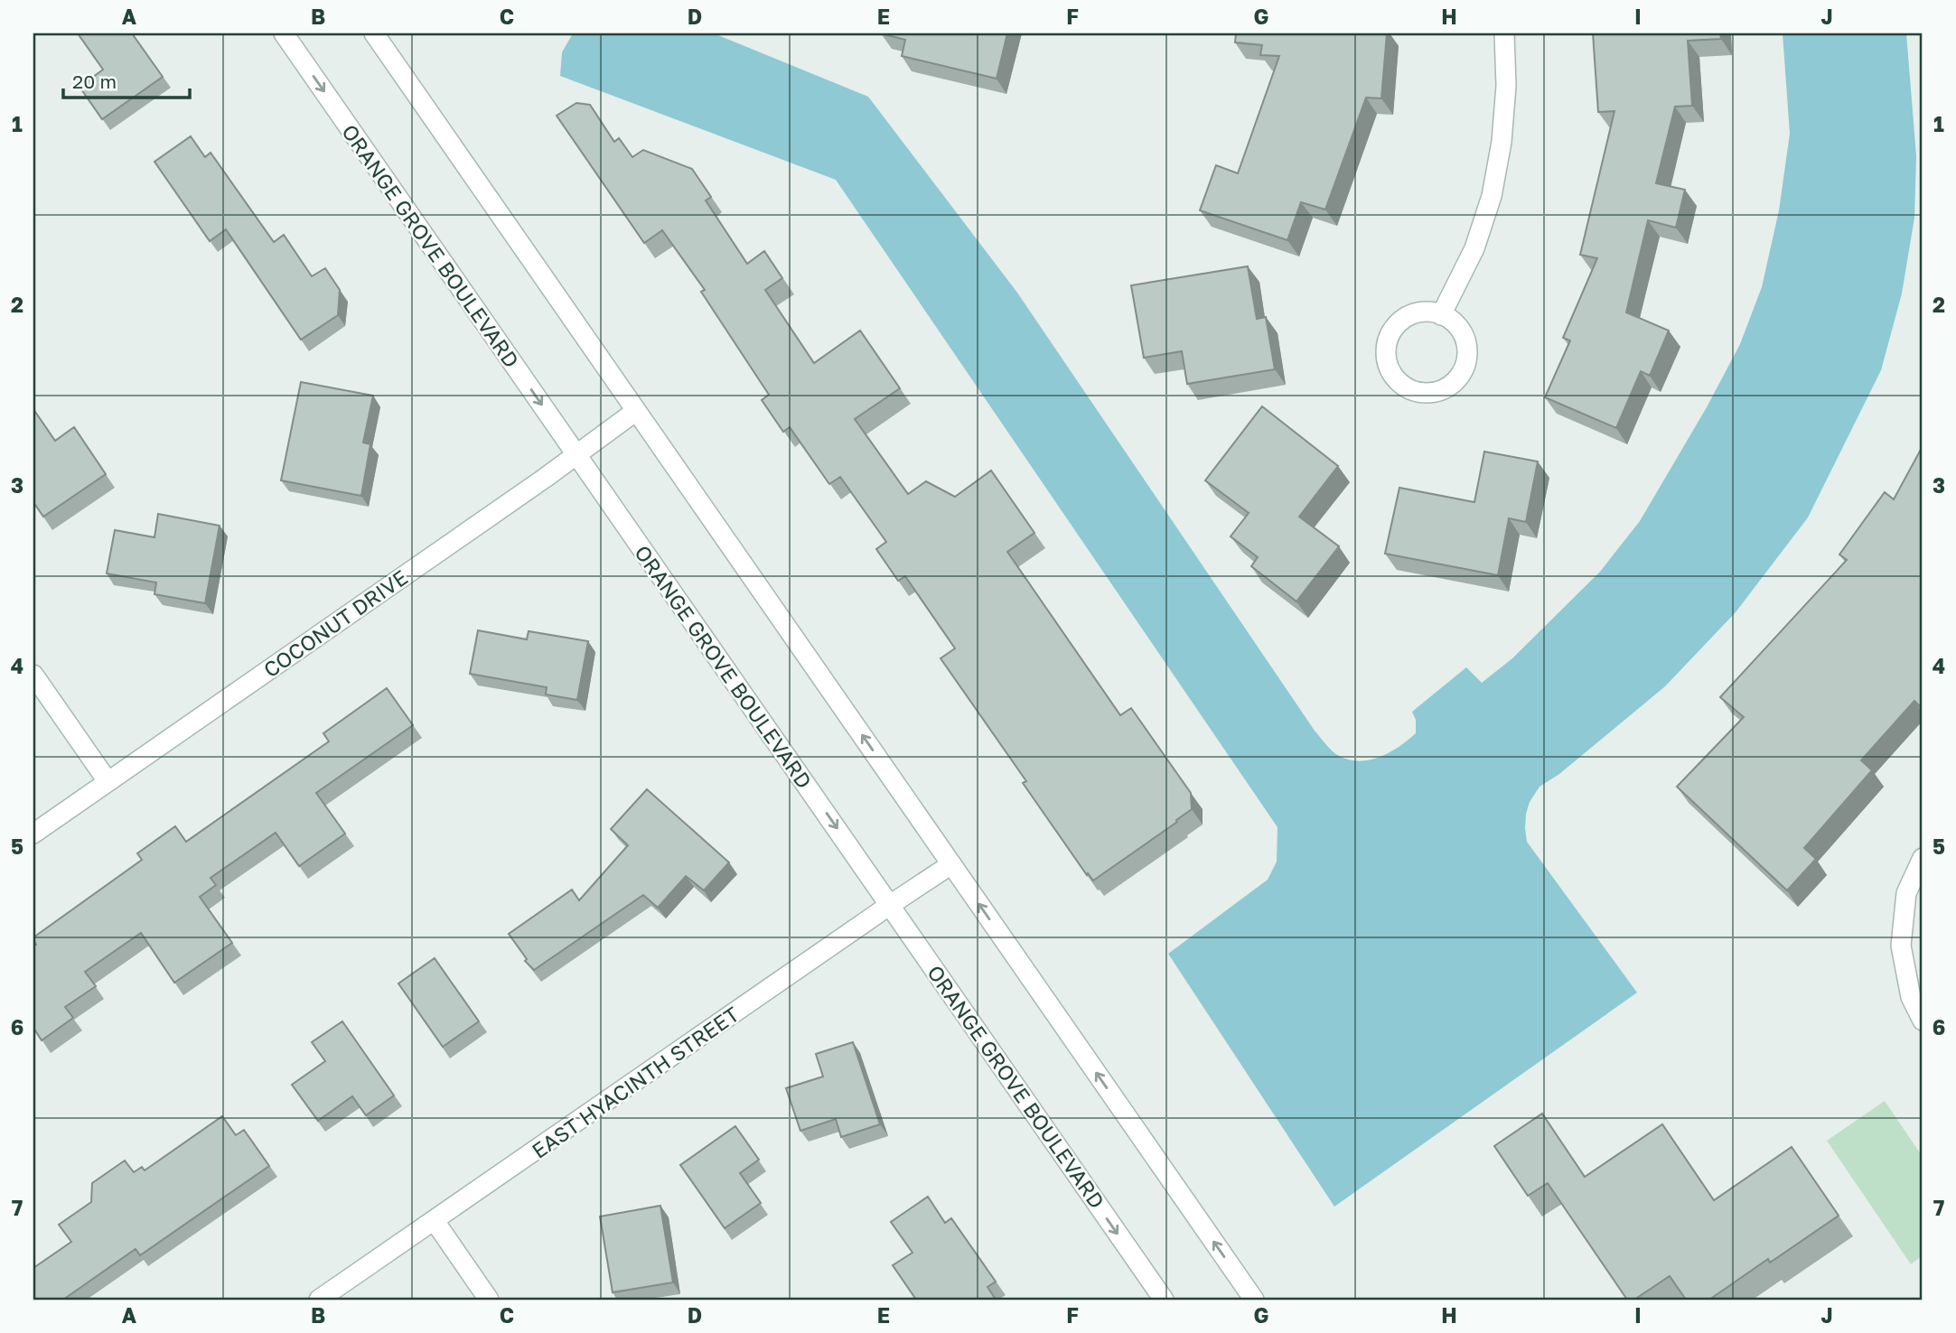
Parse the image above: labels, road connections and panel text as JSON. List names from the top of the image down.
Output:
{
  "streets": {
    "street": ["ORANGE GROVE BOULEVARD", "COCONUT DRIVE", "EAST HYACINTH STREET"]
  },
  "crossings": [
    ["ORANGE GROVE BOULEVARD", "COCONUT DRIVE"],
    ["ORANGE GROVE BOULEVARD", "EAST HYACINTH STREET"]
  ],
  "scale_bar": "20 m",
  "grid": {
    "columns": [
      "A",
      "B",
      "C",
      "D",
      "E",
      "F",
      "G",
      "H",
      "I",
      "J"
    ],
    "rows": [
      "1",
      "2",
      "3",
      "4",
      "5",
      "6",
      "7"
    ]
  }
}
